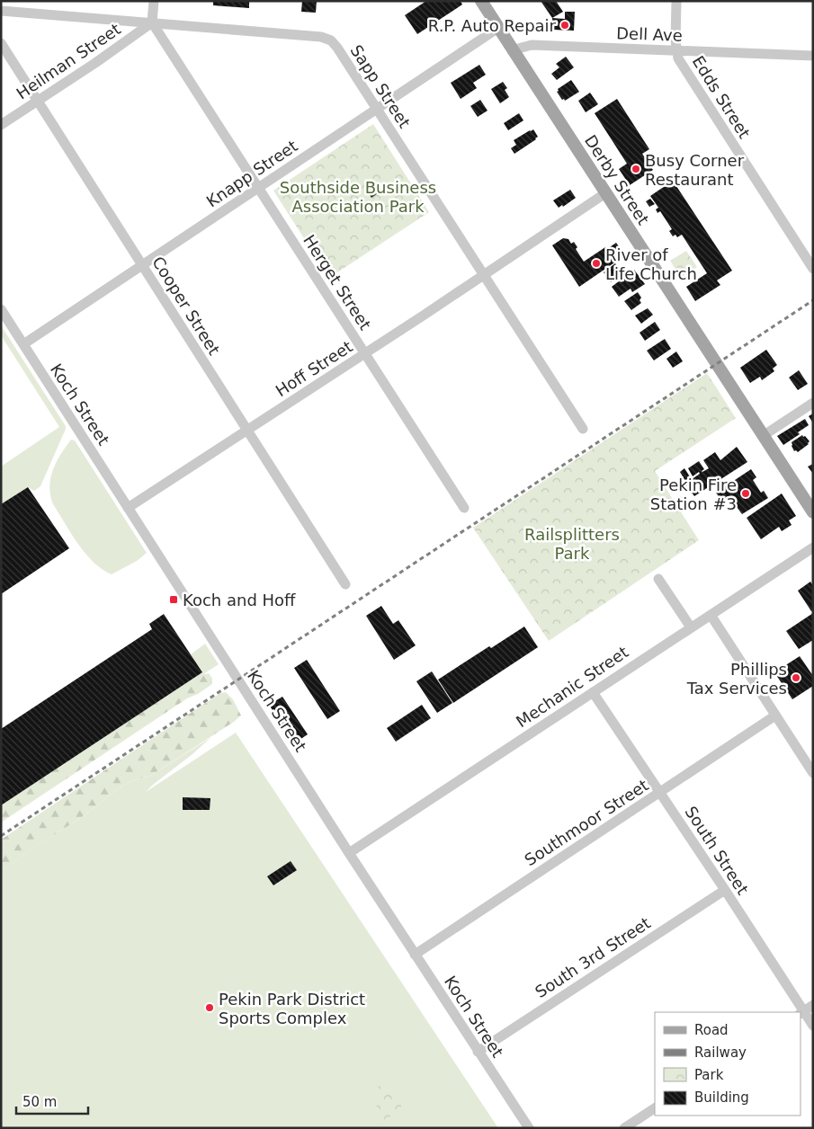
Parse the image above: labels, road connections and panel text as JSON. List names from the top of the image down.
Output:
{
  "streets": {
    "main road": ["Derby Street"],
    "street": [
      "Dell Ave",
      "Heilman Street",
      "Sapp Street",
      "Edds Street",
      "Knapp Street",
      "Herget Street",
      "Cooper Street",
      "Hoff Street",
      "Koch Street",
      "Mechanic Street",
      "Southmoor Street",
      "South Street",
      "South 3rd Street"
    ]
  },
  "crossings": [
    ["Dell Ave", "Edds Street"],
    ["Dell Ave", "Derby Street"],
    ["Heilman Street", "Sapp Street"],
    ["Heilman Street", "Herget Street"],
    ["Heilman Street", "Cooper Street"],
    ["Sapp Street", "Knapp Street"],
    ["Sapp Street", "Herget Street"],
    ["Sapp Street", "Hoff Street"],
    ["Knapp Street", "Derby Street"],
    ["Knapp Street", "Herget Street"],
    ["Knapp Street", "Cooper Street"],
    ["Knapp Street", "Koch Street"],
    ["Derby Street", "Hoff Street"],
    ["Herget Street", "Hoff Street"],
    ["Cooper Street", "Hoff Street"],
    ["Hoff Street", "Koch Street"],
    ["Koch Street", "Mechanic Street"],
    ["Koch Street", "Southmoor Street"],
    ["Koch Street", "South 3rd Street"],
    ["Mechanic Street", "South Street"],
    ["Southmoor Street", "South Street"],
    ["South Street", "South 3rd Street"]
  ],
  "parks": ["Southside Business Association Park", "Railsplitters Park"],
  "places": {
    "other": [
      "R.P. Auto Repair",
      "Busy Corner Restaurant",
      "River of Life Church",
      "Pekin Fire Station #3",
      "Phillips Tax Services",
      "Pekin Park District Sports Complex"
    ],
    "transit": ["Koch and Hoff"]
  },
  "legend": [
    "Road",
    "Railway",
    "Park",
    "Building"
  ],
  "scale_bar": "50 m"
}
